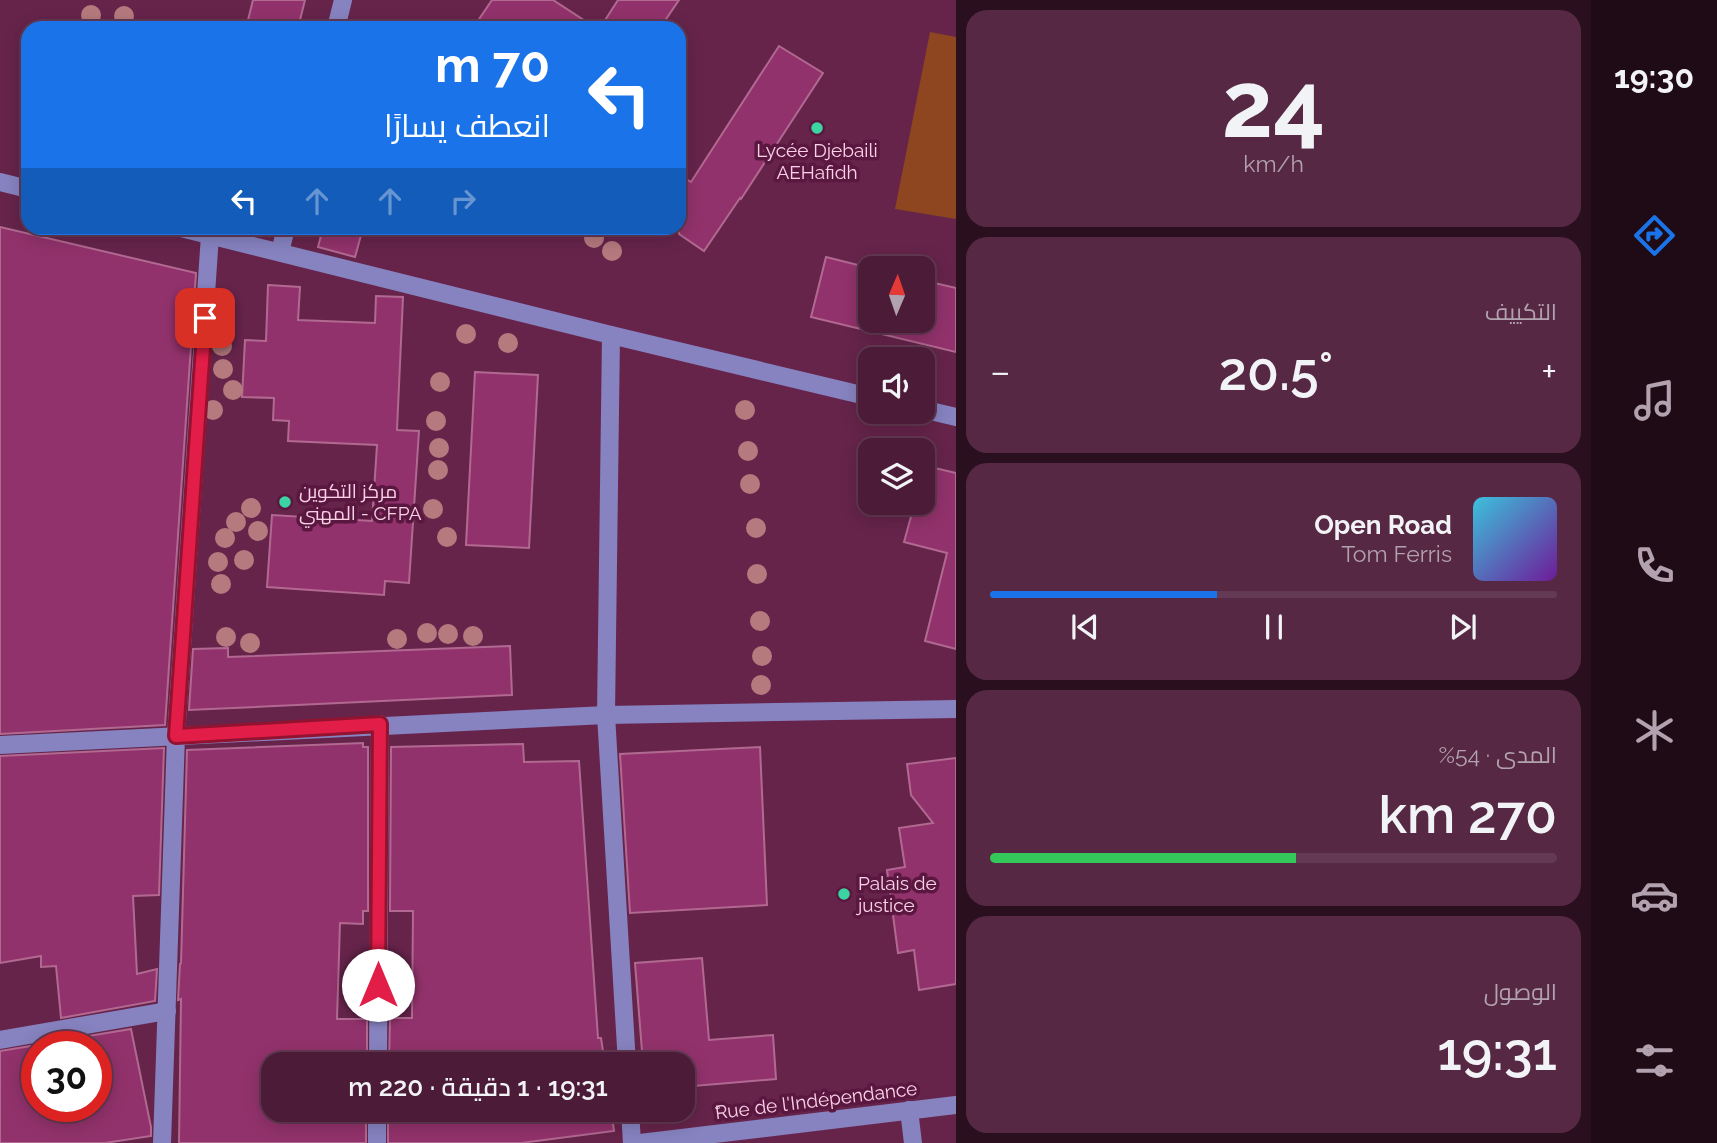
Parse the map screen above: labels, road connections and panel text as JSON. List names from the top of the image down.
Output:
{
  "streets": {
    "street": ["ٌRue de l'Indépendance"]
  },
  "places": ["Lycée Djebaili AEHafidh", "مركز التكوين المهني - CFPA", "Palais de justice"],
  "north": "top",
  "page": {
    "tabs": "19:30",
    "tile": [
      ["24", "km/h"],
      "التكييف",
      ["المدى · 54%", "270 km"],
      ["الوصول", "19:31"]
    ],
    "turn": ["70 m", "انعطف يسارًا"],
    "heat": ["−", "20.5°", "+"],
    "song": ["Open Road", "Tom Ferris"],
    "limit": "30",
    "trip": "19:31 · 1 دقيقة · 220 m"
  }
}
